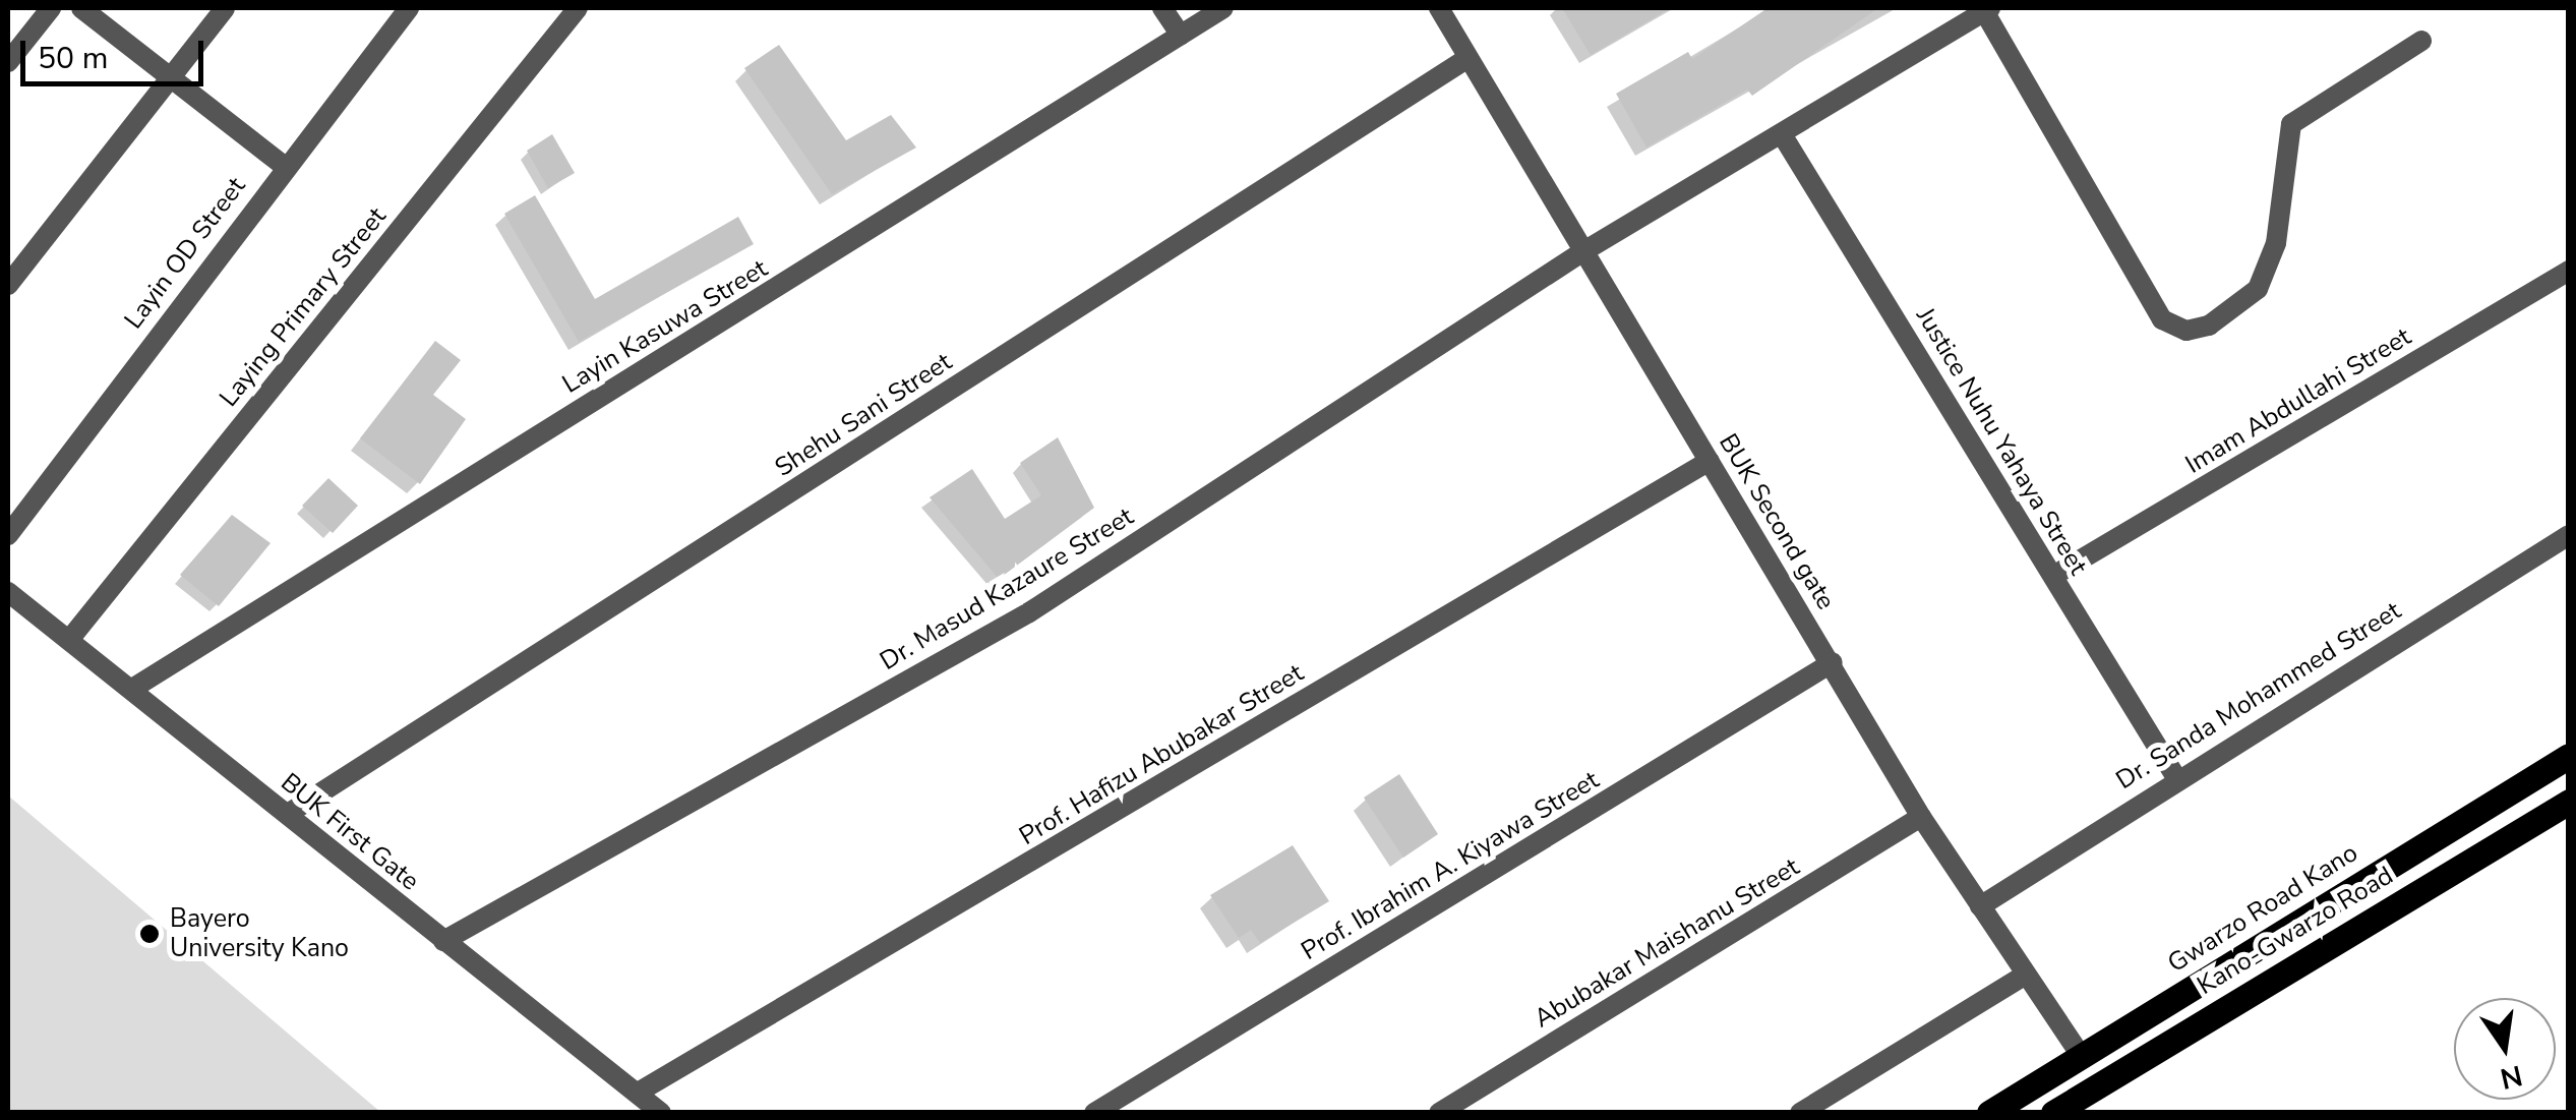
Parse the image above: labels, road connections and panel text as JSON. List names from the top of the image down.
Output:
{
  "streets": {
    "main road": ["Gwarzo Road Kano", "Kano-Gwarzo Road"],
    "street": [
      "Layin OD Street",
      "Laying Primary Street",
      "Layin Kasuwa Street",
      "Imam Abdullahi Street",
      "Shehu Sani Street",
      "Justice Nuhu Yahaya Street",
      "BUK Second gate",
      "Dr. Masud Kazaure Street",
      "Dr. Sanda Mohammed Street",
      "Prof. Hafizu Abubakar Street",
      "BUK First Gate",
      "Prof. Ibrahim A. Kiyawa Street",
      "Abubakar Maishanu Street"
    ]
  },
  "crossings": [
    ["Laying Primary Street", "BUK First Gate"],
    ["Layin Kasuwa Street", "BUK First Gate"],
    ["Imam Abdullahi Street", "Justice Nuhu Yahaya Street"],
    ["Shehu Sani Street", "BUK Second gate"],
    ["Shehu Sani Street", "BUK First Gate"],
    ["Justice Nuhu Yahaya Street", "Dr. Masud Kazaure Street"],
    ["Justice Nuhu Yahaya Street", "Dr. Sanda Mohammed Street"],
    ["BUK Second gate", "Dr. Masud Kazaure Street"],
    ["BUK Second gate", "Dr. Sanda Mohammed Street"],
    ["BUK Second gate", "Prof. Hafizu Abubakar Street"],
    ["BUK Second gate", "Prof. Ibrahim A. Kiyawa Street"],
    ["BUK Second gate", "Gwarzo Road Kano"],
    ["BUK Second gate", "Abubakar Maishanu Street"],
    ["Dr. Masud Kazaure Street", "BUK First Gate"],
    ["Prof. Hafizu Abubakar Street", "BUK First Gate"]
  ],
  "places": ["Bayero University Kano"],
  "scale_bar": "50 m",
  "north": "bottom"
}
